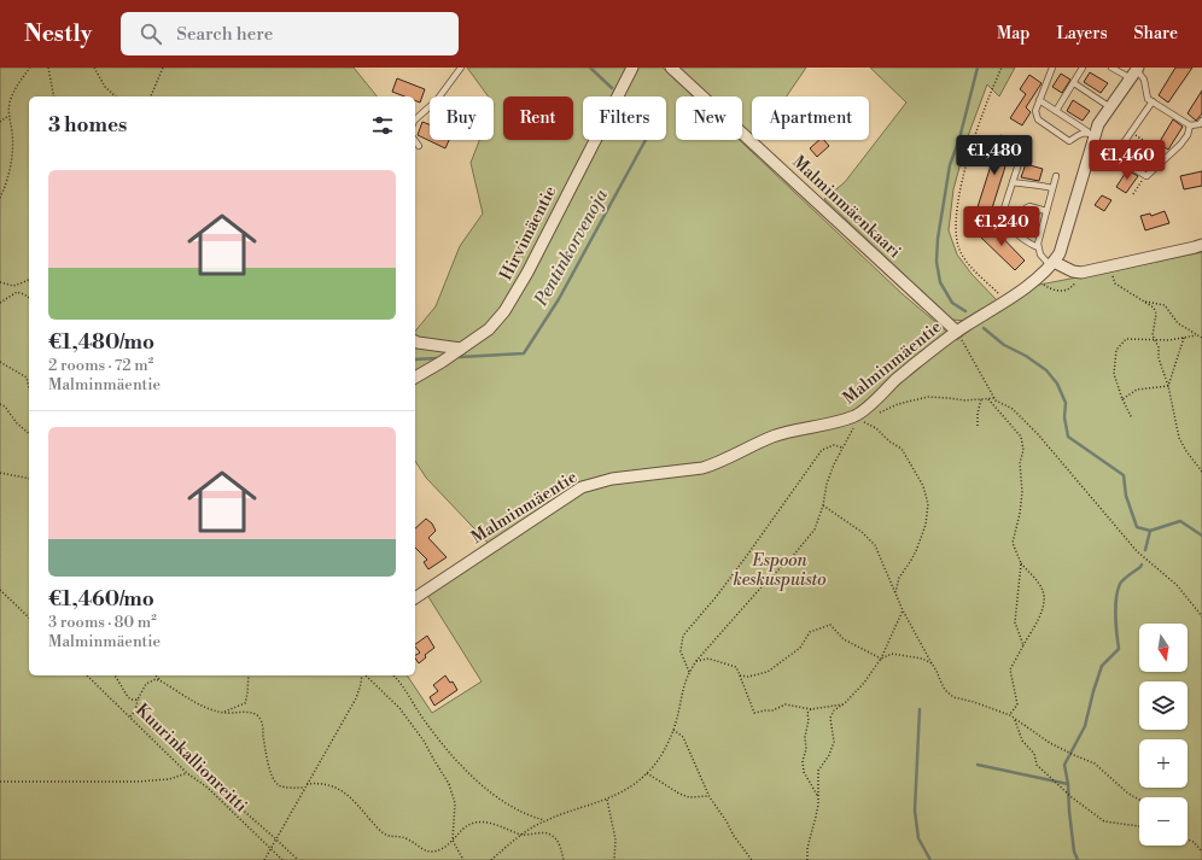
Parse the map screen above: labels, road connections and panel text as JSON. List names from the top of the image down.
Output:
{
  "streets": {
    "street": ["Malminmäenkaari", "Hirvimäentie", "Malminmäentie"],
    "path": ["Kuurinkallionreitti"]
  },
  "crossings": [
    ["Malminmäenkaari", "Malminmäentie"]
  ],
  "water": ["Pentinkorvenoja"],
  "parks": ["Espoon keskuspuisto"],
  "north": "bottom",
  "page": {
    "header": "Nestly",
    "search": "Search here",
    "nav": ["Map", "Layers", "Share"],
    "chip": [
      "Buy",
      "Rent",
      "Filters",
      "New",
      "Apartment"
    ],
    "heading": "3 homes",
    "price": ["€1,480", "€1,460", "€1,240"],
    "list": [
      {
        "name": "€1,480/mo",
        "note": "2 rooms · 72 m² · Malminmäentie"
      },
      {
        "name": "€1,460/mo",
        "note": "3 rooms · 80 m² · Malminmäentie"
      }
    ],
    "map_buttons": ["+", "−"]
  }
}
